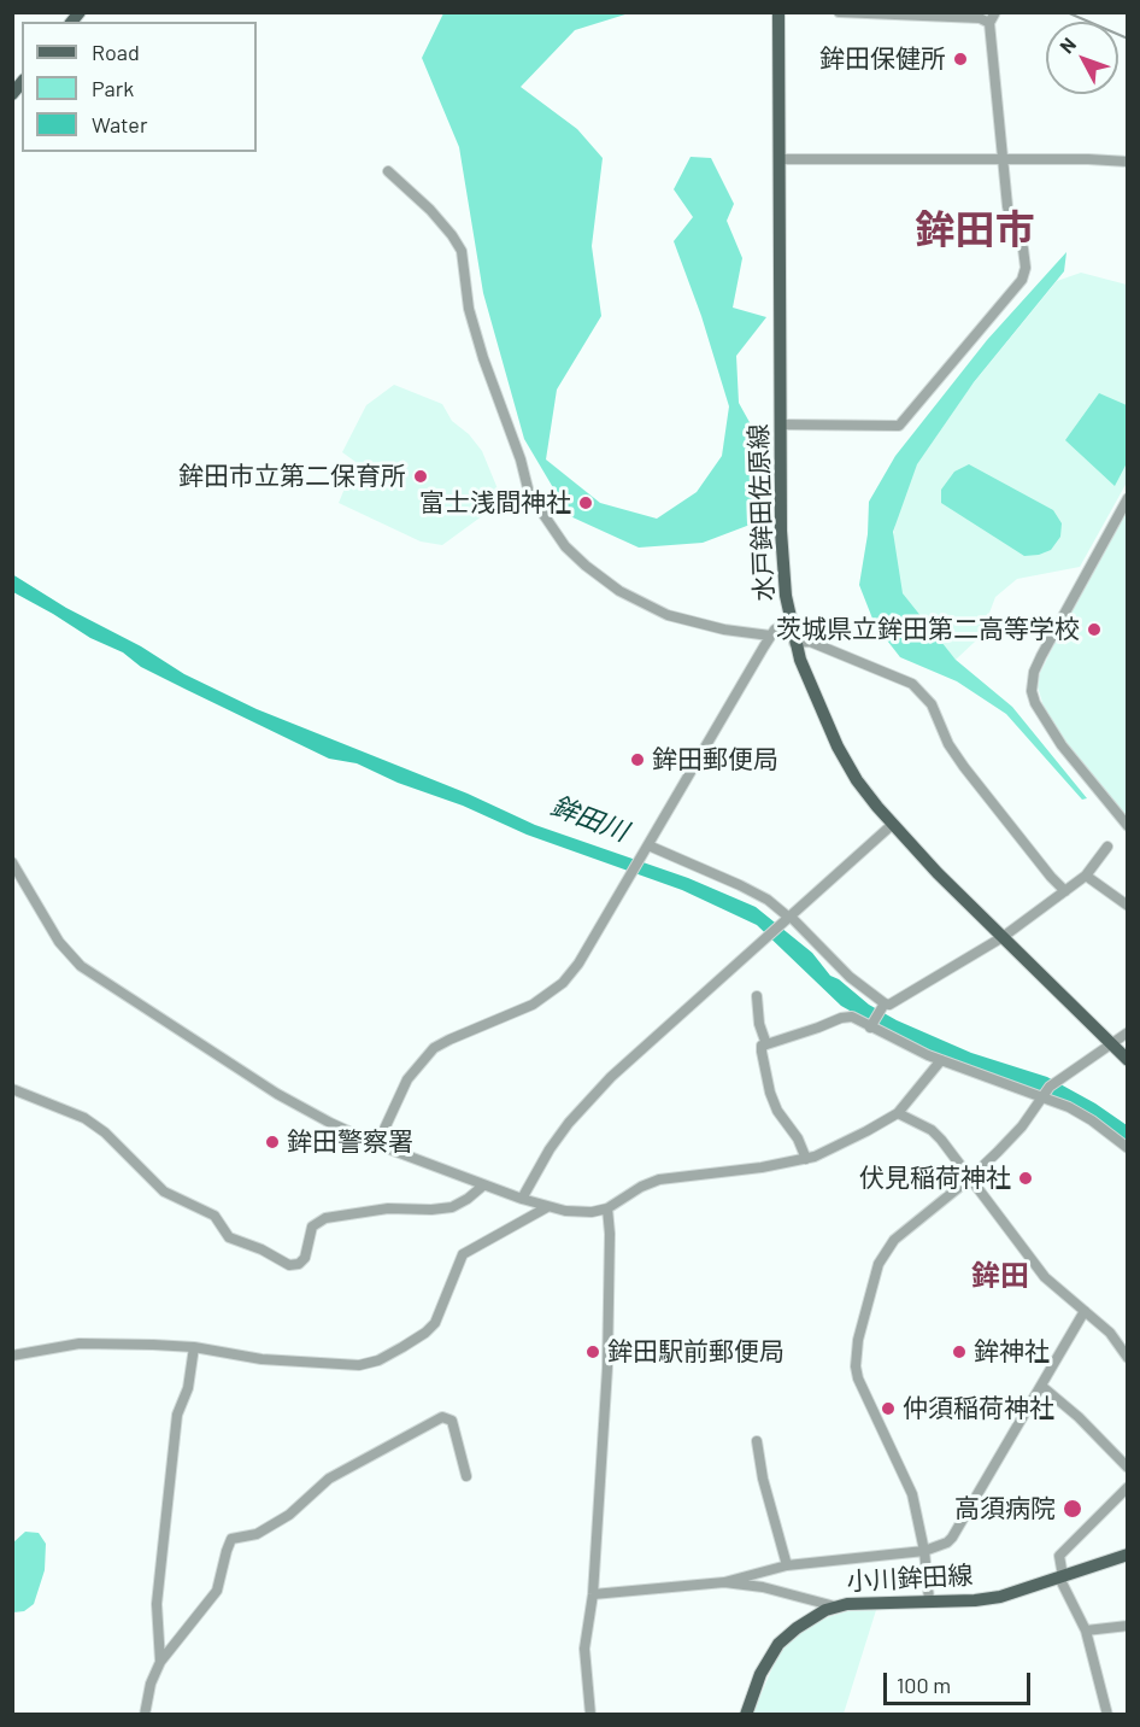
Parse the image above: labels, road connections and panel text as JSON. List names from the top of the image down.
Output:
{
  "streets": {
    "main road": ["水戸鉾田佐原線", "小川鉾田線"]
  },
  "districts": ["鉾田市", "鉾田"],
  "water": ["鉾田川"],
  "places": [
    "鉾田保健所",
    "鉾田市立第二保育所",
    "富士浅間神社",
    "茨城県立鉾田第二高等学校",
    "鉾田郵便局",
    "鉾田警察署",
    "伏見稲荷神社",
    "鉾田駅前郵便局",
    "鉾神社",
    "仲須稲荷神社",
    "高須病院"
  ],
  "legend": ["Road", "Park", "Water"],
  "scale_bar": "100 m",
  "north": "top left"
}
